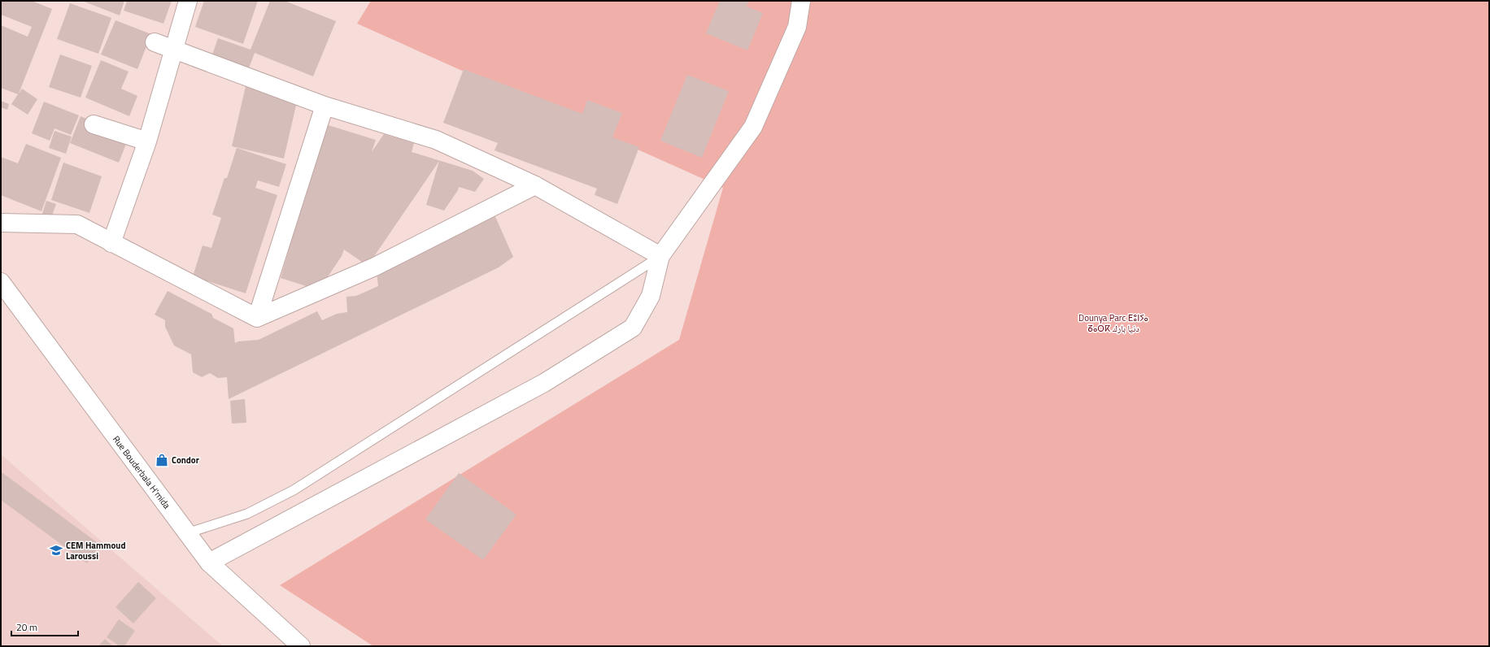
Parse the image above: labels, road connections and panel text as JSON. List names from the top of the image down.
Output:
{
  "streets": {
    "street": ["Rue Bouderbala H'mida"]
  },
  "parks": ["Dounya Parc ⴹⵓⵏⵢⴰ ⵒⴰⵔⴽ دنيا بارك"],
  "places": {
    "shop": ["Condor"],
    "school or university": ["CEM Hammoud Laroussi"]
  },
  "scale_bar": "20 m"
}
